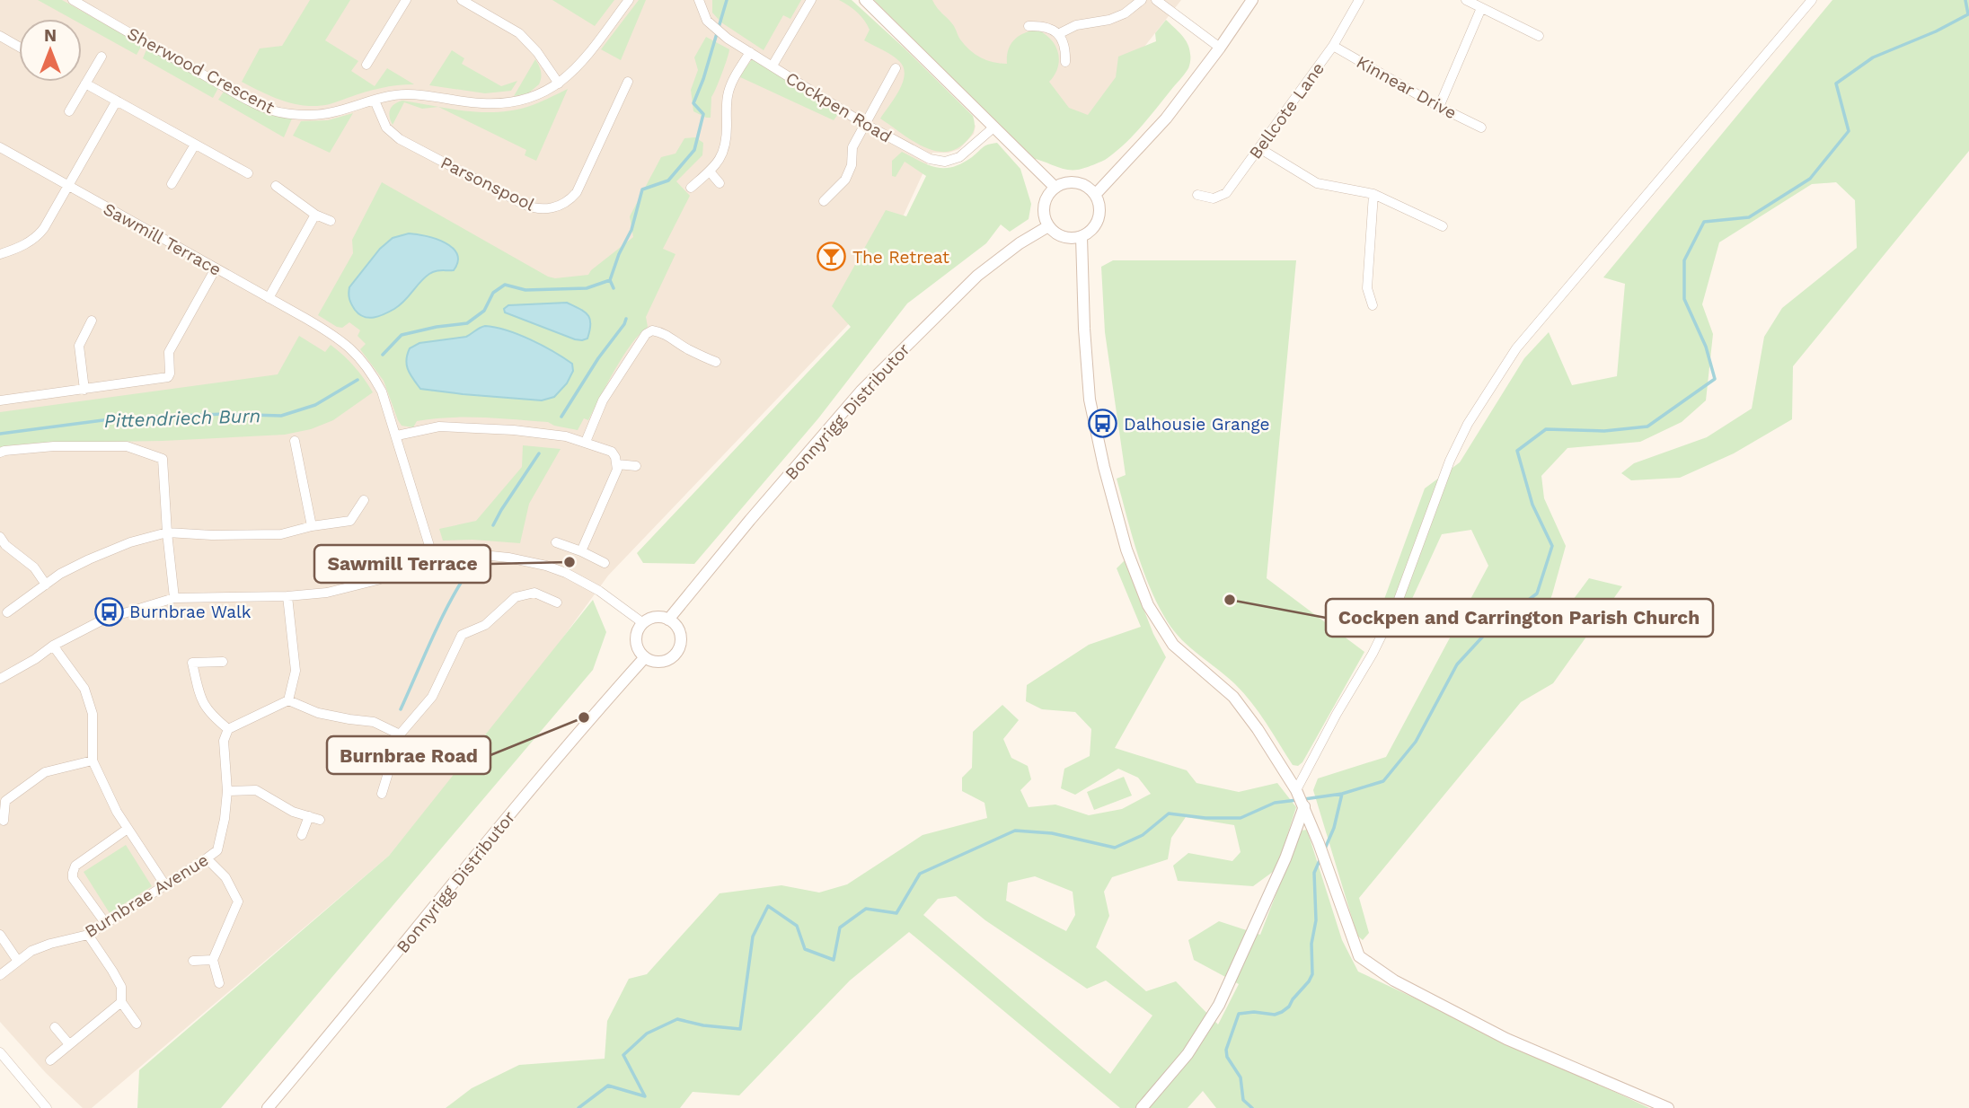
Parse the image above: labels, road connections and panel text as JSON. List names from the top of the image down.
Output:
{
  "streets": {
    "main road": ["Bonnyrigg Distributor"],
    "street": [
      "Sherwood Crescent",
      "Kinnear Drive",
      "Cockpen Road",
      "Bellcote Lane",
      "Parsonspool",
      "Sawmill Terrace",
      "Burnbrae Avenue"
    ]
  },
  "crossings": [
    ["Sherwood Crescent", "Parsonspool"],
    ["Kinnear Drive", "Bellcote Lane"]
  ],
  "water": ["Pittendriech Burn"],
  "places": {
    "bar": ["The Retreat"],
    "bus stop": ["Dalhousie Grange", "Burnbrae Walk"],
    "other": ["Sawmill Terrace", "Cockpen and Carrington Parish Church", "Burnbrae Road"]
  },
  "north": "top"
}
